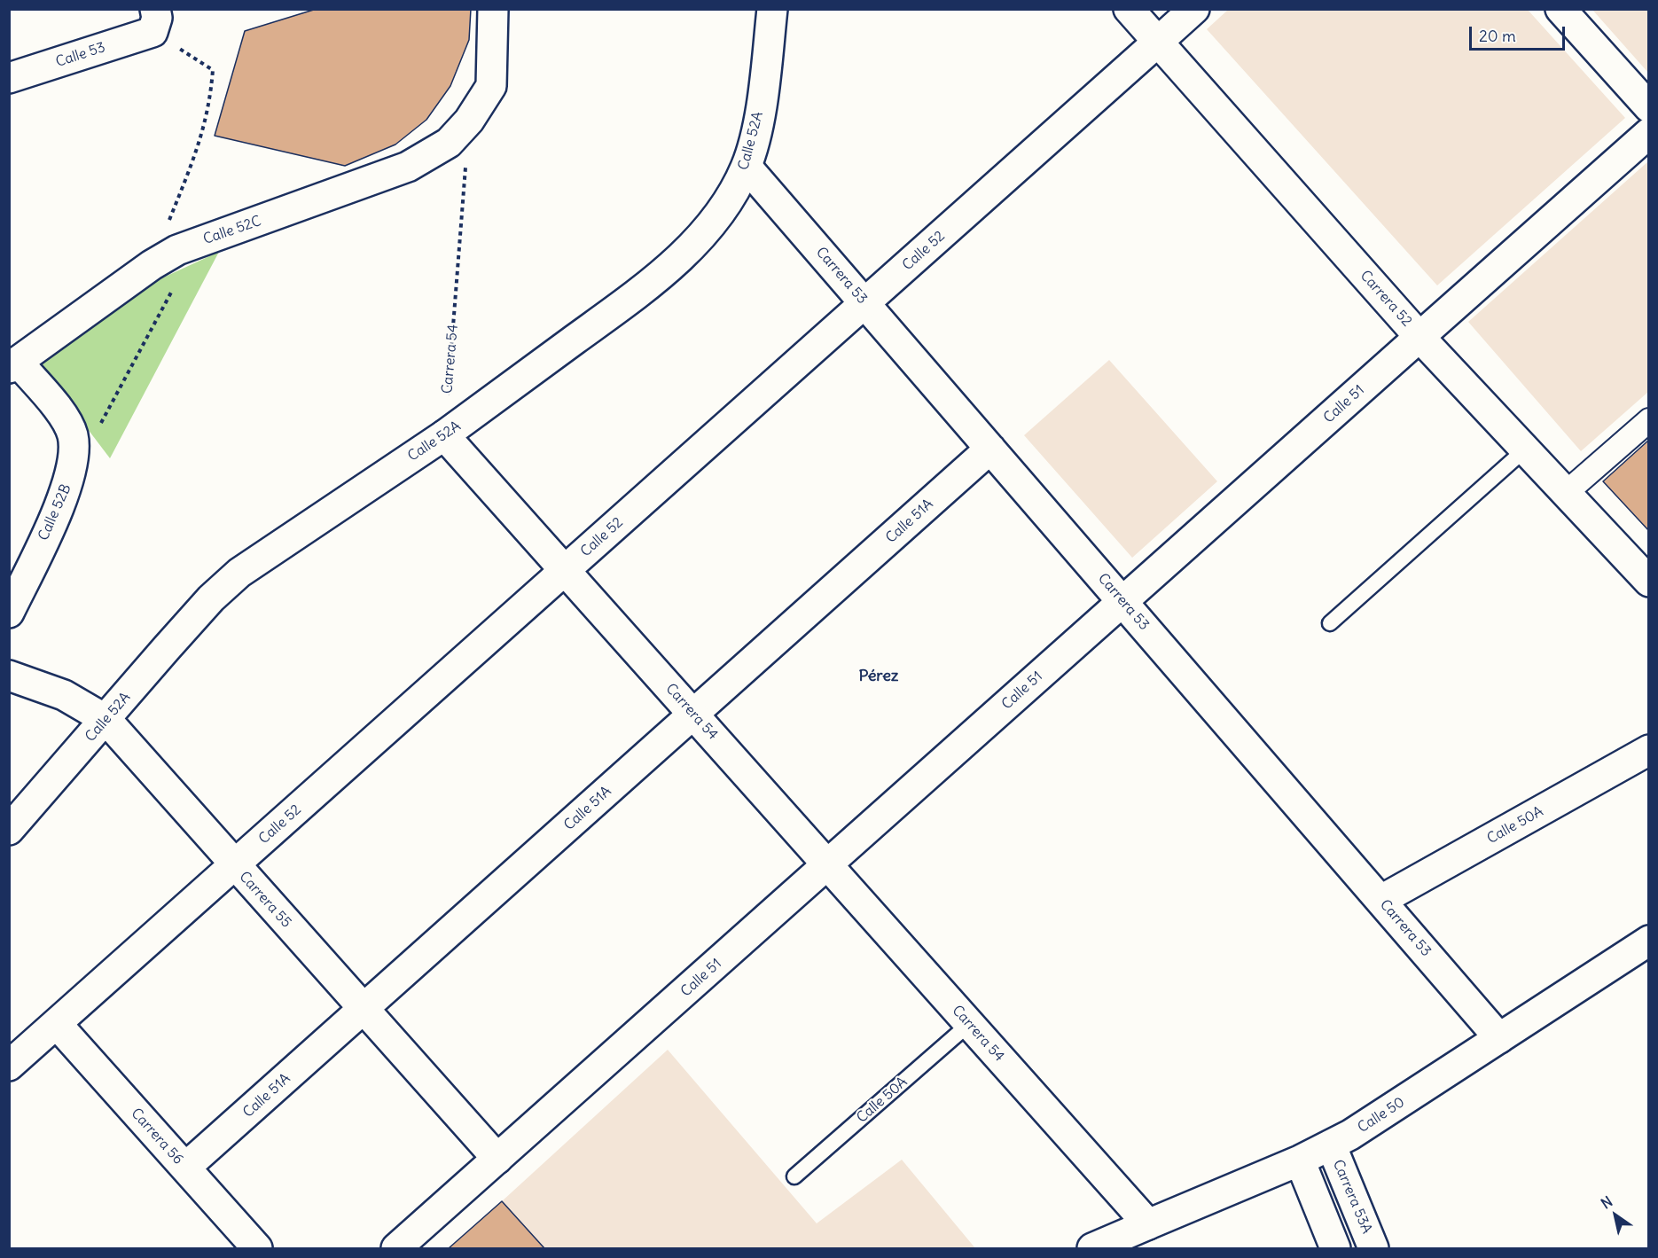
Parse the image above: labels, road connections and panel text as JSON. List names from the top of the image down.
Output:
{
  "streets": {
    "street": [
      "Calle 53",
      "Calle 52A",
      "Calle 52C",
      "Calle 52",
      "Carrera 53",
      "Carrera 52",
      "Carrera 54",
      "Calle 51",
      "Calle 52B",
      "Calle 51A",
      "Calle 50A",
      "Carrera 55",
      "Calle 50",
      "Carrera 56",
      "Carrera 53A"
    ]
  },
  "crossings": [
    ["Calle 52A", "Carrera 53"],
    ["Calle 52A", "Carrera 54"],
    ["Calle 52A", "Carrera 55"],
    ["Calle 52C", "Carrera 54"],
    ["Calle 52C", "Calle 52B"],
    ["Calle 52", "Carrera 53"],
    ["Calle 52", "Carrera 52"],
    ["Calle 52", "Carrera 54"],
    ["Calle 52", "Carrera 55"],
    ["Calle 52", "Carrera 56"],
    ["Carrera 53", "Calle 51"],
    ["Carrera 53", "Calle 51A"],
    ["Carrera 53", "Calle 50A"],
    ["Carrera 53", "Calle 50"],
    ["Carrera 52", "Calle 51"],
    ["Carrera 54", "Calle 51"],
    ["Carrera 54", "Calle 51A"],
    ["Carrera 54", "Calle 50A"],
    ["Carrera 54", "Calle 50"],
    ["Calle 51", "Carrera 55"],
    ["Calle 51A", "Carrera 55"],
    ["Calle 51A", "Carrera 56"],
    ["Calle 50", "Carrera 53A"]
  ],
  "districts": ["Pérez"],
  "scale_bar": "20 m",
  "north": "top left"
}
